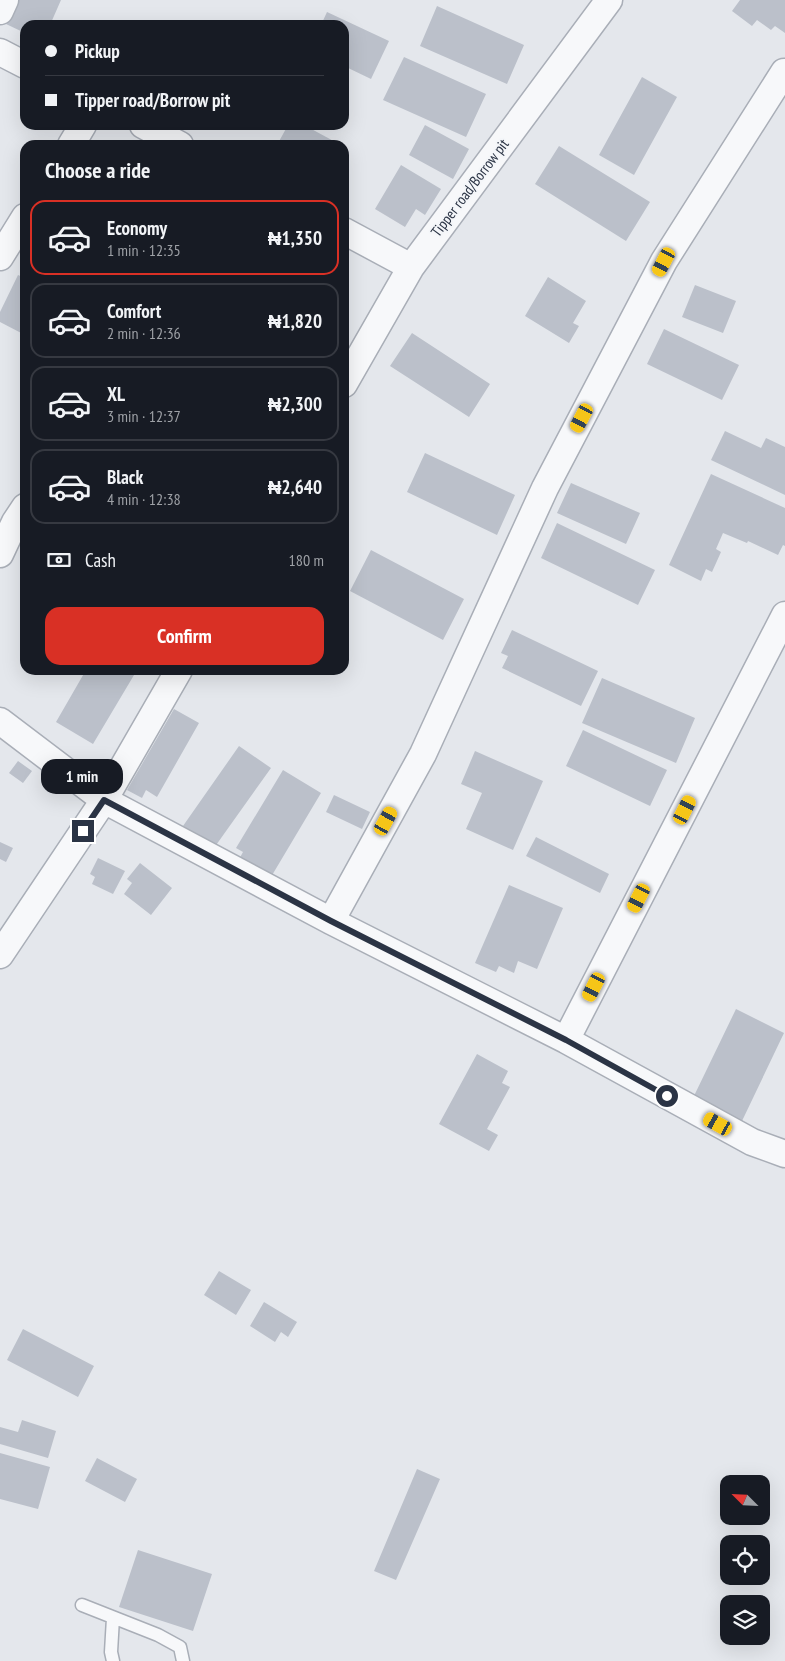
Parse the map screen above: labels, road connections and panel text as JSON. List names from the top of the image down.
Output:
{
  "streets": {
    "street": ["Tipper road/Borrow pit"]
  },
  "north": "top left",
  "page": {
    "banner": ["Pickup", "Tipper road/Borrow pit"],
    "heading": "Choose a ride",
    "list": [
      {
        "name": "Economy",
        "note": "1 min · 12:35",
        "value": "₦1,350"
      },
      {
        "name": "Comfort",
        "note": "2 min · 12:36",
        "value": "₦1,820"
      },
      {
        "name": "XL",
        "note": "3 min · 12:37",
        "value": "₦2,300"
      },
      {
        "name": "Black",
        "note": "4 min · 12:38",
        "value": "₦2,640"
      }
    ],
    "pay": ["Cash", "180 m"],
    "buttons": "Confirm",
    "bubble": "1 min"
  }
}
